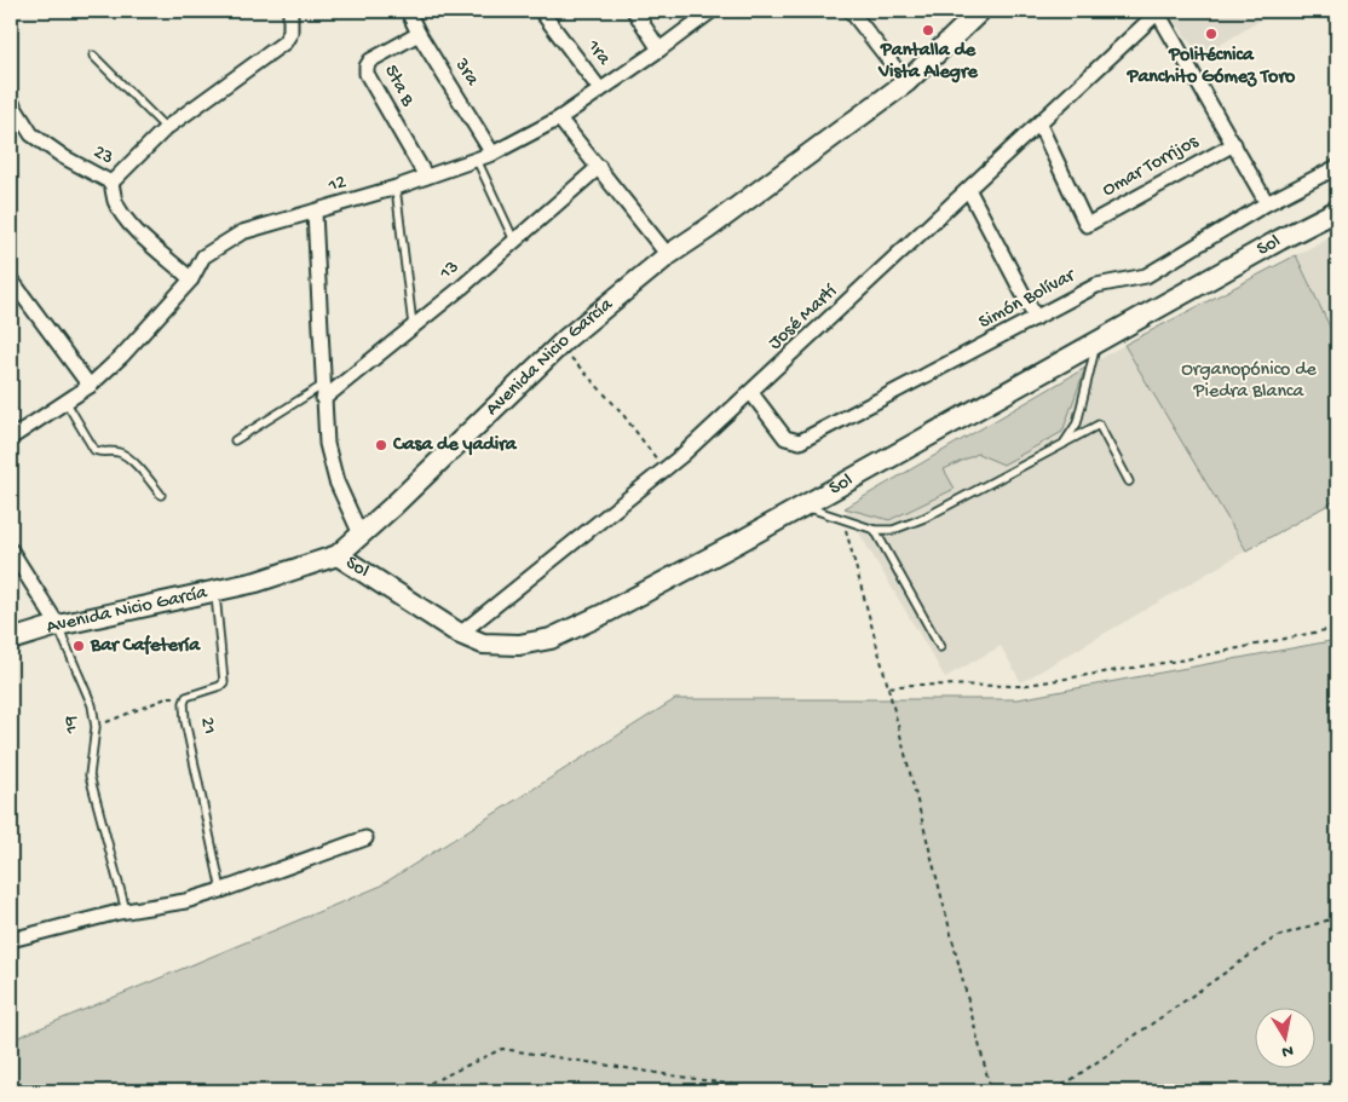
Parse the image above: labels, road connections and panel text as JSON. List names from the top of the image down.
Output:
{
  "streets": {
    "street": [
      "1ra",
      "3ra",
      "5ta B",
      "23",
      "Omar Torrijos",
      "12",
      "Sol",
      "13",
      "Simón Bolívar",
      "José Martí",
      "Avenida Nicio García",
      "19"
    ],
    "lane": ["21"]
  },
  "crossings": [
    ["1ra", "12"],
    ["3ra", "5ta B"],
    ["3ra", "12"],
    ["5ta B", "12"],
    ["23", "12"],
    ["Omar Torrijos", "José Martí"],
    ["Sol", "José Martí"],
    ["Sol", "Avenida Nicio García"],
    ["Simón Bolívar", "José Martí"],
    ["Avenida Nicio García", "19"],
    ["Avenida Nicio García", "21"]
  ],
  "parks": ["Organopónico de Piedra Blanca"],
  "places": [
    "Pantalla de Vista Alegre",
    "Politécnica Panchito Gómez Toro",
    "Casa de yadira",
    "Bar Cafetería"
  ],
  "north": "bottom"
}
